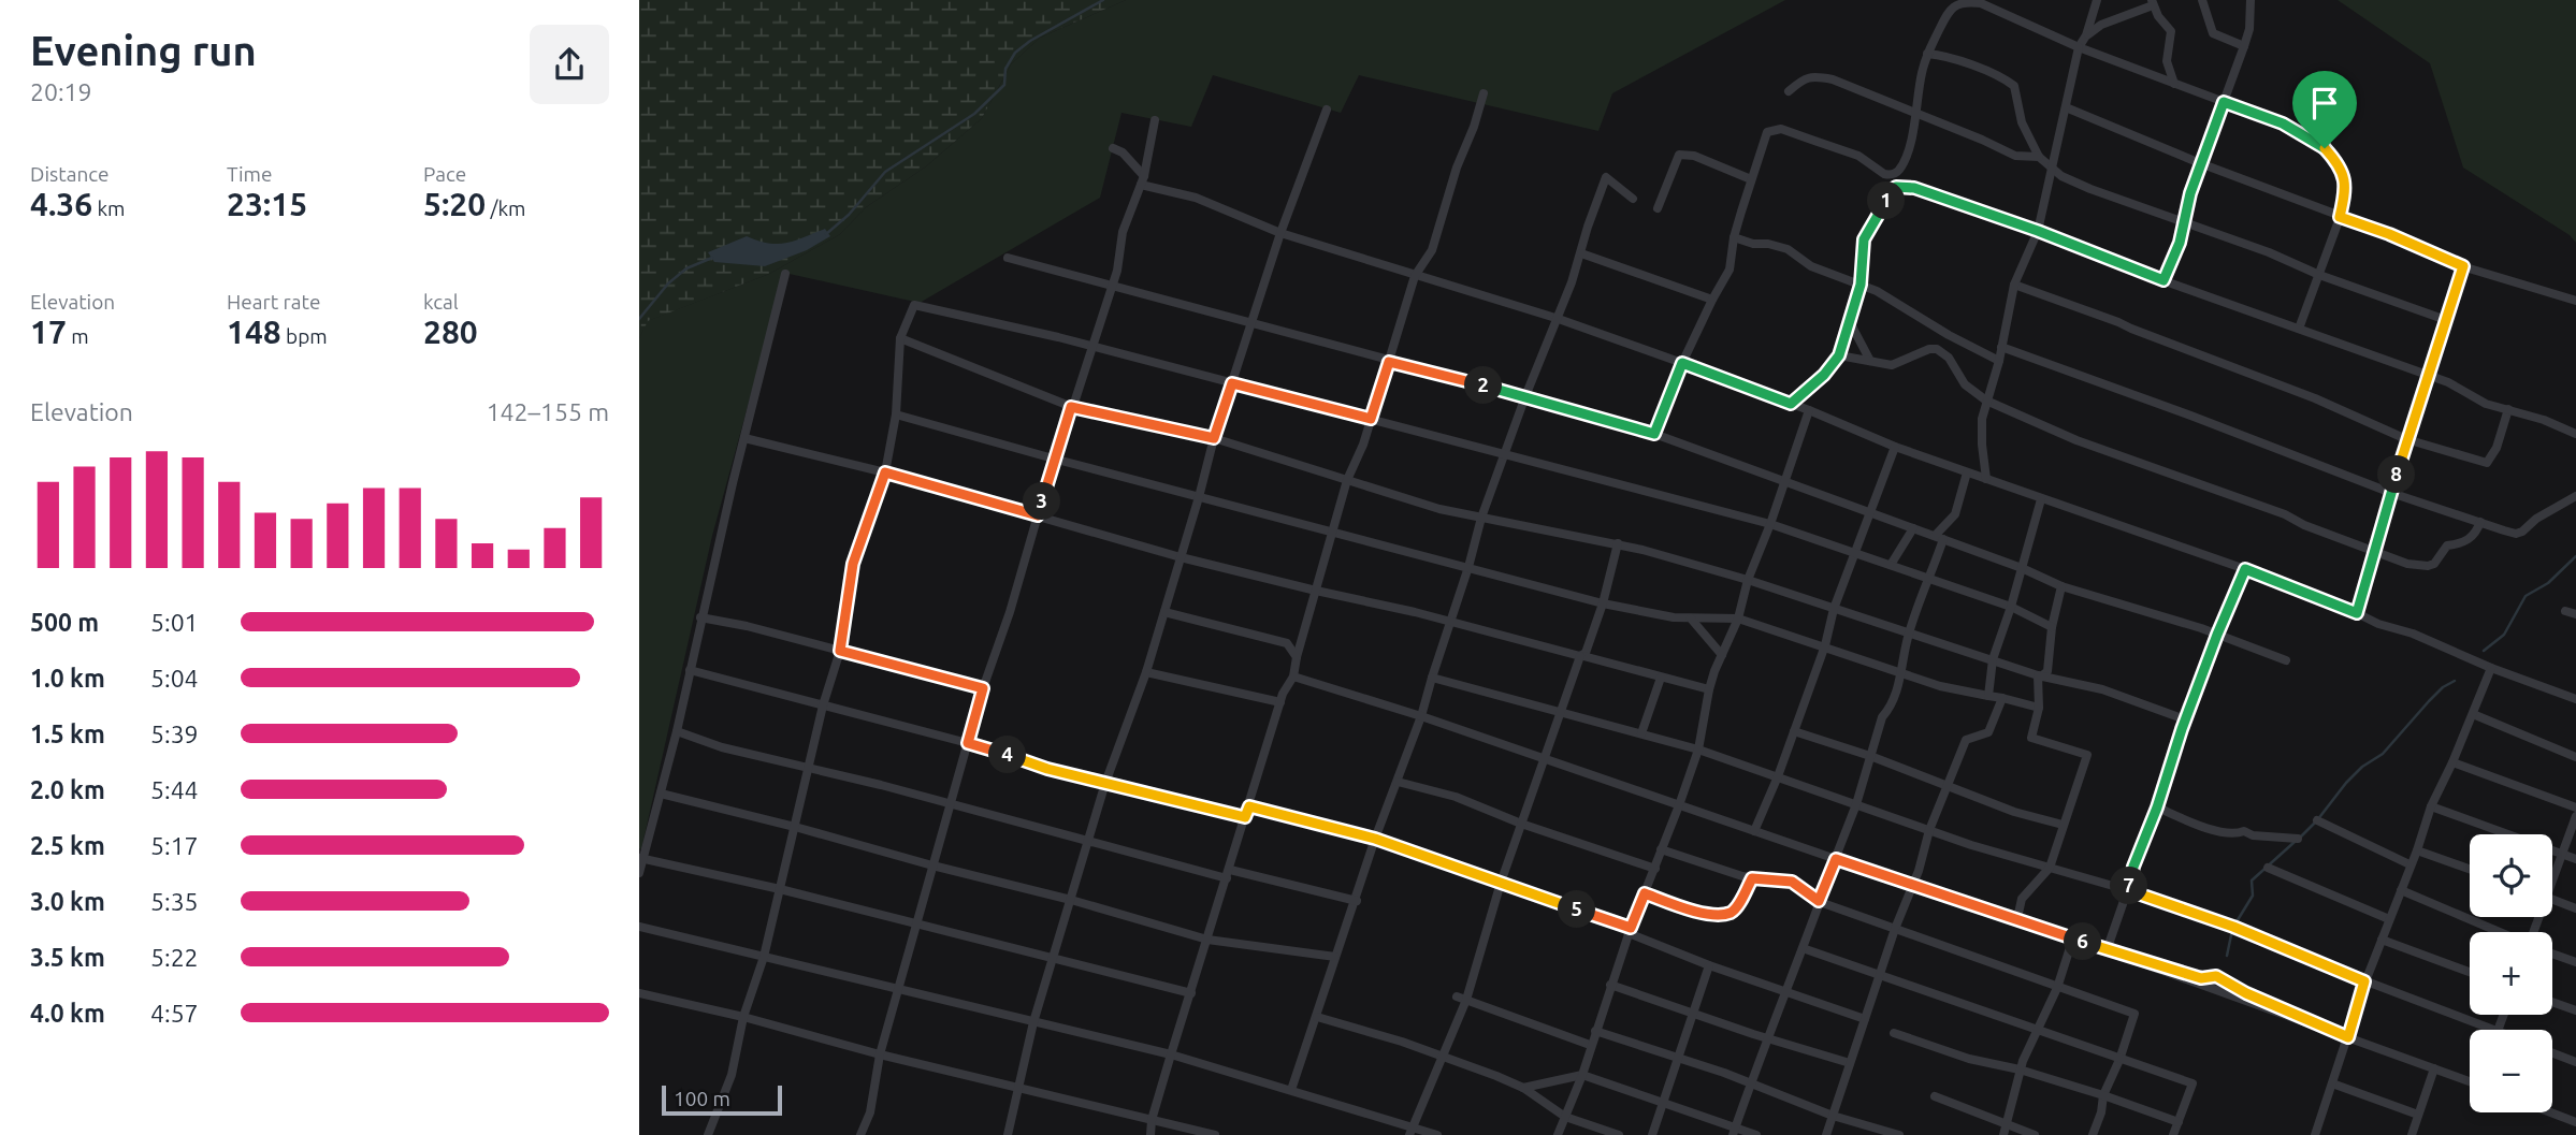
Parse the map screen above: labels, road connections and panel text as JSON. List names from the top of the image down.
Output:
{
  "scale_bar": "100 m",
  "page": {
    "heading": ["Evening run", "20:19"],
    "stats": [
      ["Distance", "4.36 km"],
      ["Time", "23:15"],
      ["Pace", "5:20 /km"],
      ["Elevation", "17 m"],
      ["Heart rate", "148 bpm"],
      ["kcal", "280"]
    ],
    "pins": [
      "1",
      "2",
      "8",
      "3",
      "4",
      "7",
      "5",
      "6"
    ],
    "chart": ["Elevation", "142–155 m"],
    "list": [
      {
        "name": "500 m",
        "note": "5:01"
      },
      {
        "name": "1.0 km",
        "note": "5:04"
      },
      {
        "name": "1.5 km",
        "note": "5:39"
      },
      {
        "name": "2.0 km",
        "note": "5:44"
      },
      {
        "name": "2.5 km",
        "note": "5:17"
      },
      {
        "name": "3.0 km",
        "note": "5:35"
      },
      {
        "name": "3.5 km",
        "note": "5:22"
      },
      {
        "name": "4.0 km",
        "note": "4:57"
      }
    ],
    "map_buttons": ["+", "−"],
    "scale": "100 m"
  }
}
